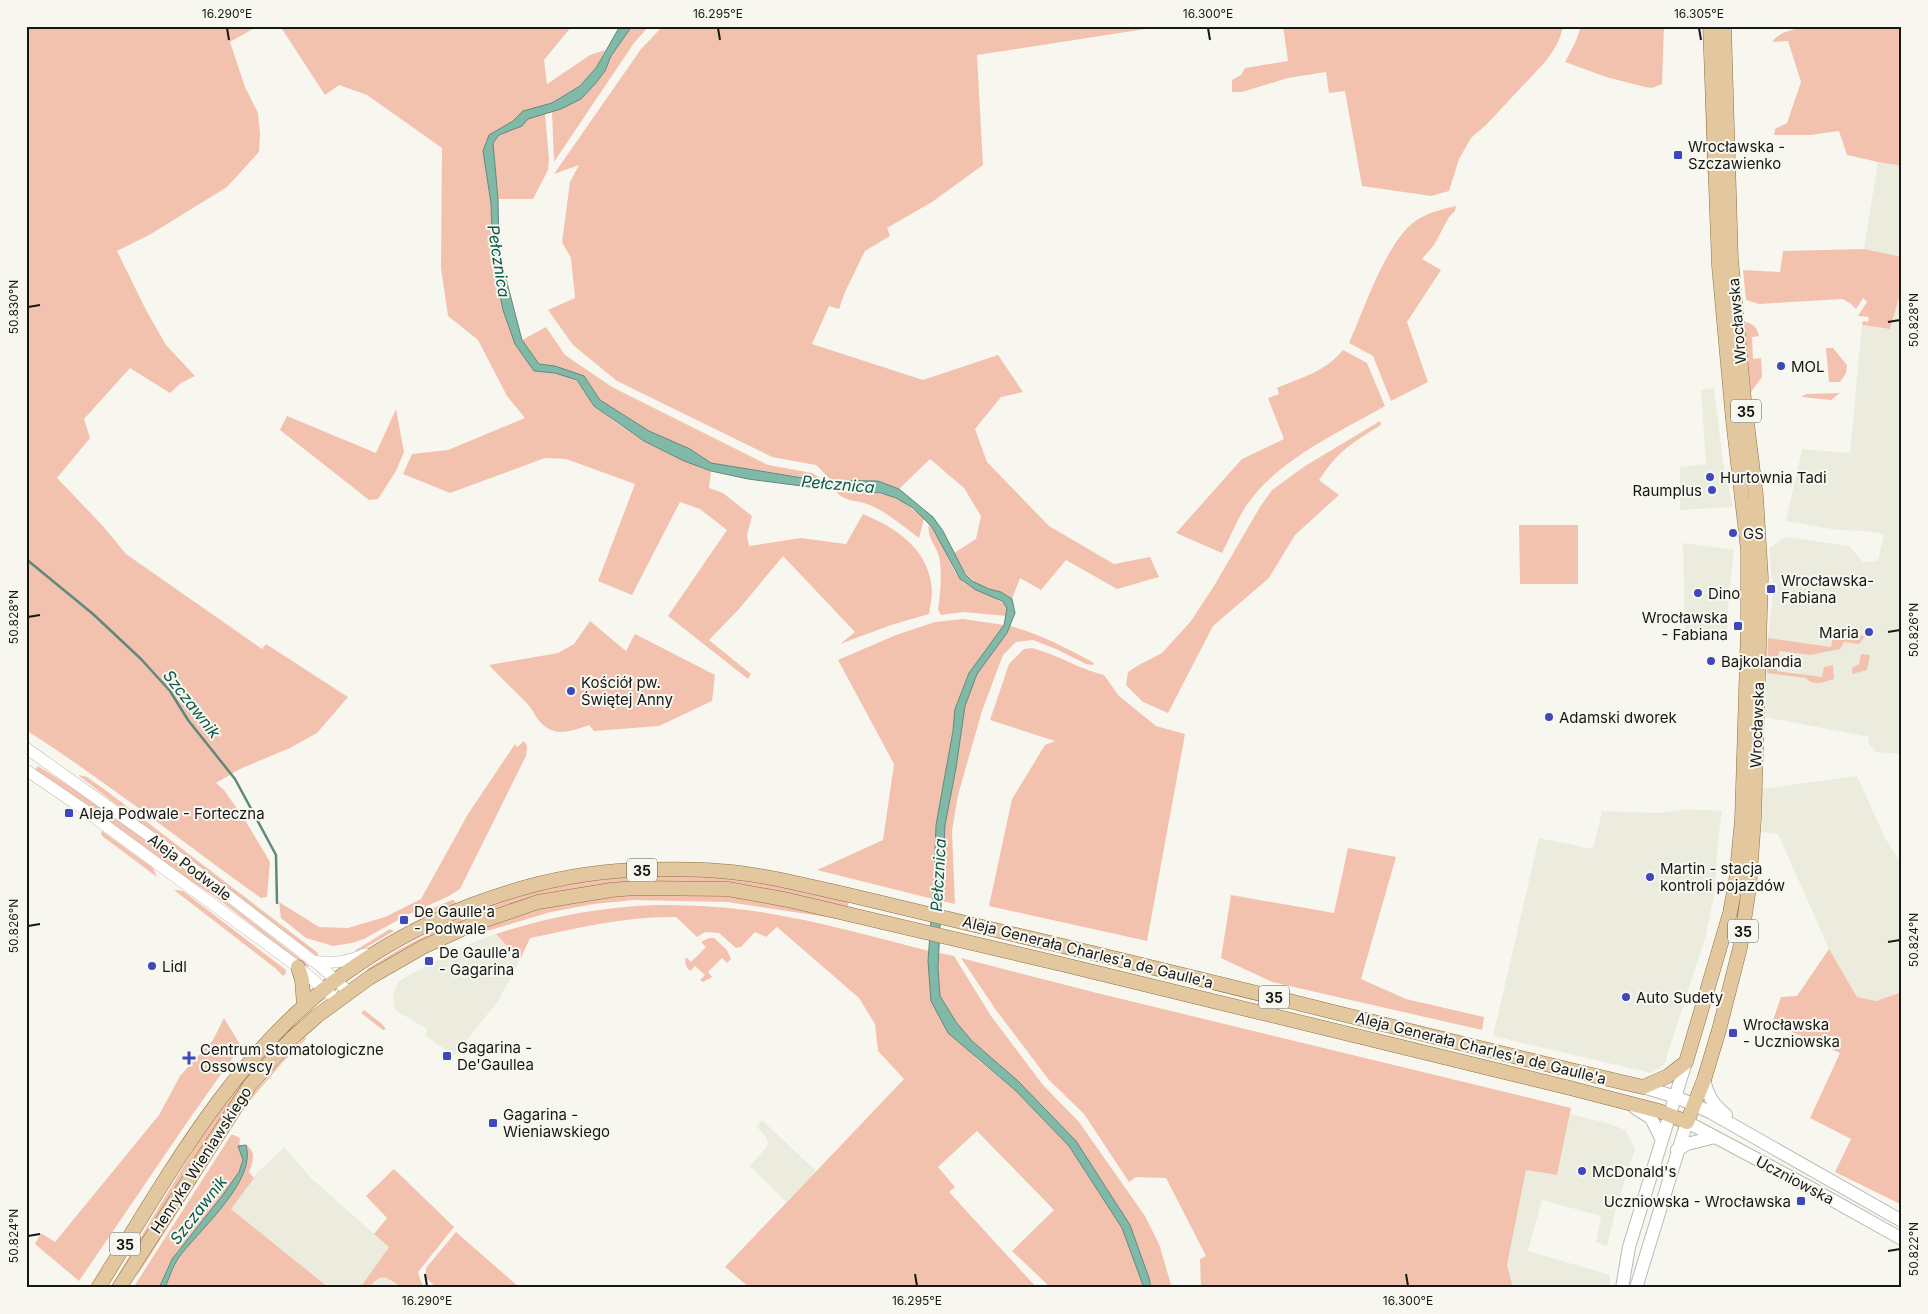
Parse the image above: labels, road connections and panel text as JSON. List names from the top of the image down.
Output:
{
  "streets": {
    "main road": [
      "Wrocławska",
      "35",
      "Aleja Generała Charles'a de Gaulle'a",
      "Henryka Wieniawskiego",
      "Uczniowska"
    ],
    "street": ["Aleja Podwale"]
  },
  "crossings": [
    ["Wrocławska", "35"],
    ["Wrocławska", "Aleja Generała Charles'a de Gaulle'a"],
    ["Wrocławska", "Uczniowska"],
    ["35", "Aleja Podwale"],
    ["35", "Aleja Generała Charles'a de Gaulle'a"],
    ["35", "Henryka Wieniawskiego"],
    ["35", "Uczniowska"],
    ["Aleja Podwale", "Aleja Generała Charles'a de Gaulle'a"],
    ["Aleja Podwale", "Henryka Wieniawskiego"],
    ["Aleja Generała Charles'a de Gaulle'a", "Henryka Wieniawskiego"],
    ["Aleja Generała Charles'a de Gaulle'a", "Uczniowska"]
  ],
  "water": ["Pełcznica", "Szczawnik"],
  "places": {
    "transit": [
      "Wrocławska - Szczawienko",
      "Wrocławska- Fabiana",
      "Wrocławska - Fabiana",
      "Aleja Podwale - Forteczna",
      "De Gaulle'a - Podwale",
      "De Gaulle'a - Gagarina",
      "Wrocławska - Uczniowska",
      "Gagarina - De'Gaullea",
      "Gagarina - Wieniawskiego",
      "Uczniowska - Wrocławska"
    ],
    "other": [
      "MOL",
      "Hurtownia Tadi",
      "Raumplus",
      "GS",
      "Dino",
      "Maria",
      "Bajkolandia",
      "Kościół pw. Świętej Anny",
      "Adamski dworek",
      "Martin - stacja kontroli pojazdów",
      "Lidl",
      "Auto Sudety",
      "McDonald's"
    ],
    "health": ["Centrum Stomatologiczne Ossowscy"]
  },
  "coordinates": [
    "16.290°E",
    "16.295°E",
    "16.300°E",
    "16.305°E",
    "50.830°N",
    "50.828°N",
    "50.826°N",
    "50.824°N",
    "50.822°N"
  ]
}
